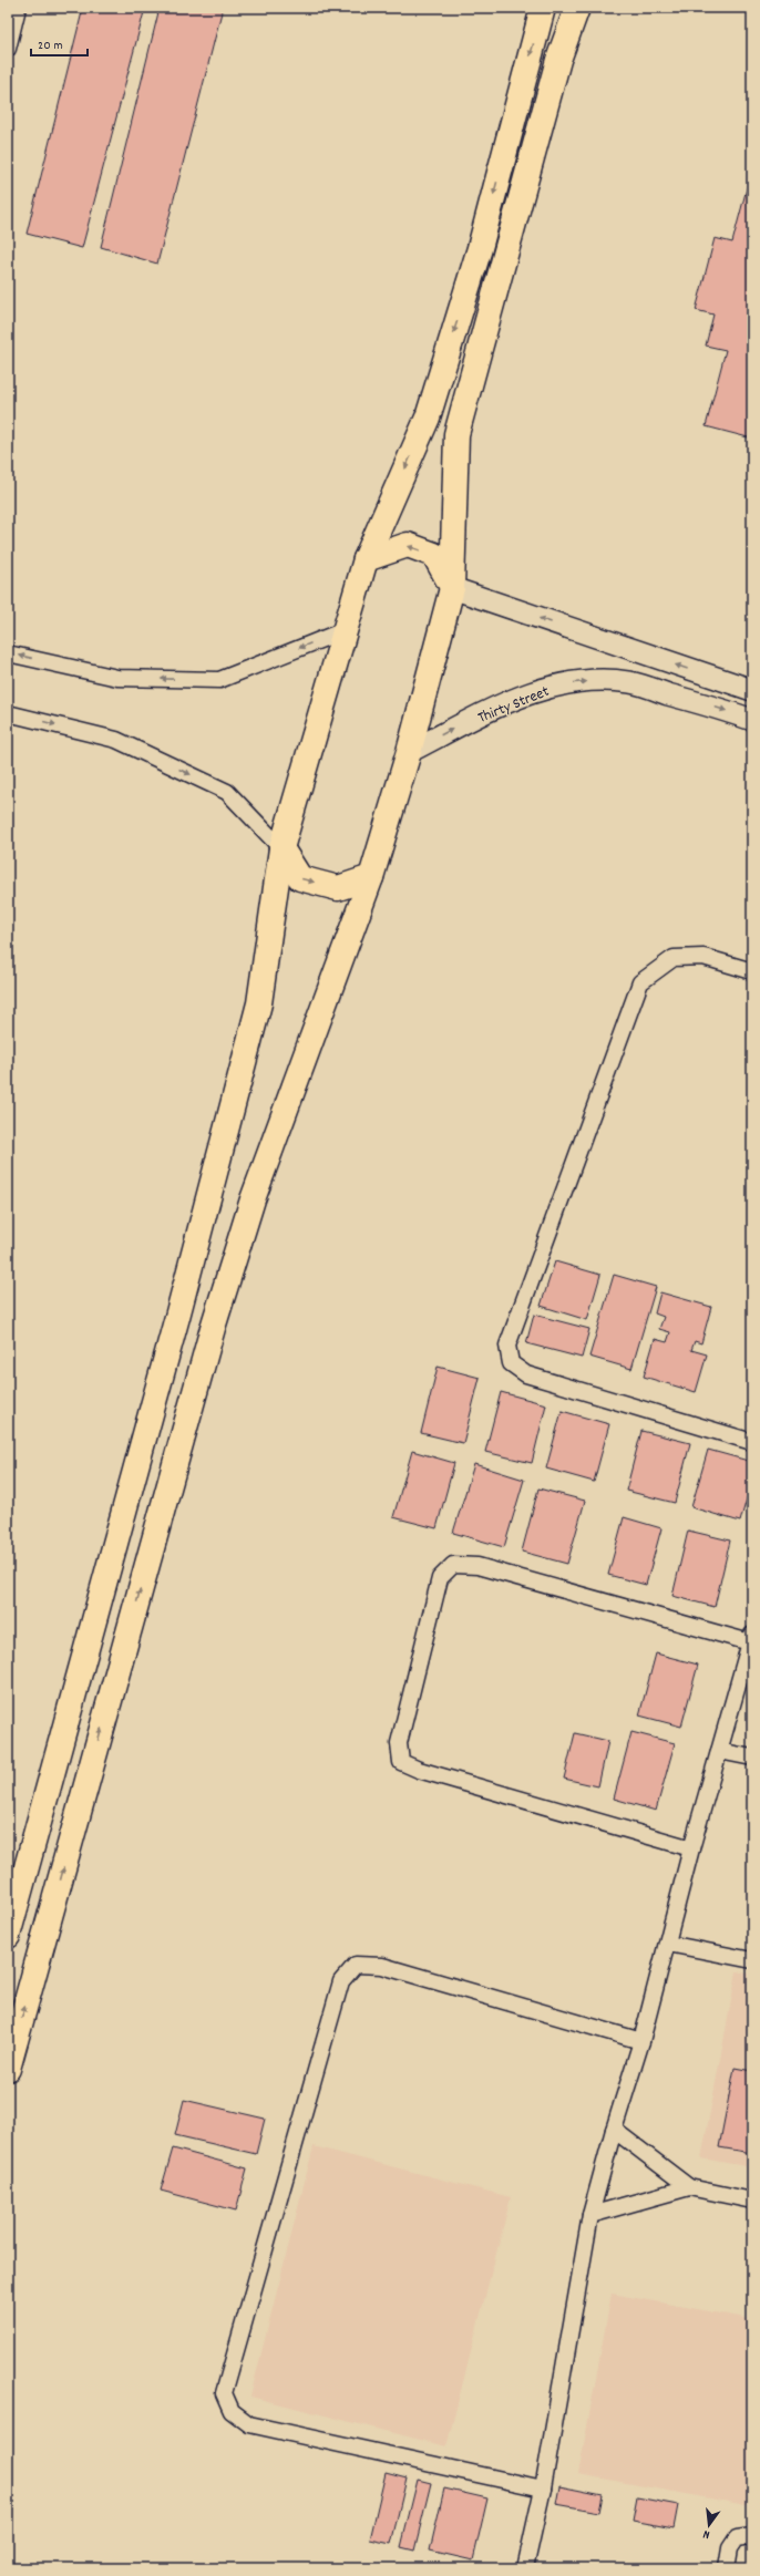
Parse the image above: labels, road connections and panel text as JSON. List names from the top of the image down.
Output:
{
  "streets": {
    "main road": ["Thirty Street"]
  },
  "scale_bar": "20 m",
  "north": "bottom"
}
